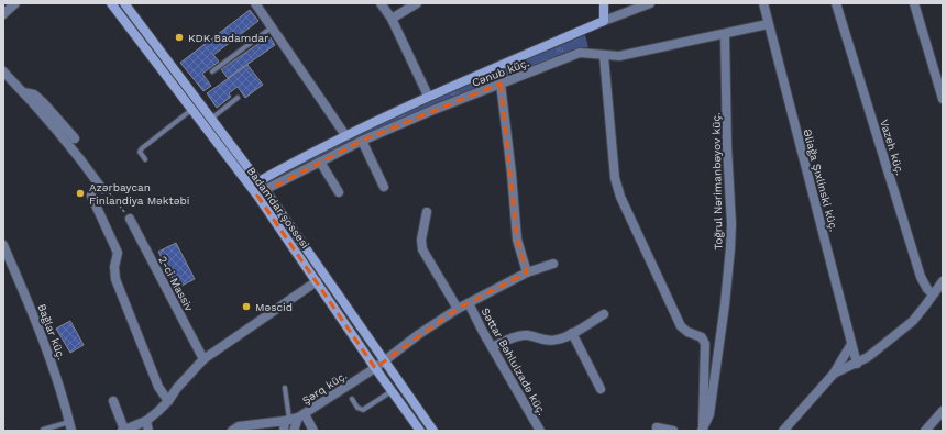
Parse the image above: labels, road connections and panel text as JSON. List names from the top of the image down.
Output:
{
  "streets": {
    "main road": ["Cənub küç.", "Badamdar şossesi"],
    "street": [
      "Vazeh küç.",
      "Əliağa Şıxlinski küç.",
      "Toğrul Nərimanbəyov küç.",
      "2-ci Massiv",
      "Bağlar küç.",
      "Səttar Bəhlulzadə küç.",
      "Şərq küç."
    ]
  },
  "crossings": [
    ["Cənub küç.", "Əliağa Şıxlinski küç."],
    ["Cənub küç.", "Toğrul Nərimanbəyov küç."],
    ["Cənub küç.", "Badamdar şossesi"],
    ["Badamdar şossesi", "Şərq küç."],
    ["Səttar Bəhlulzadə küç.", "Şərq küç."]
  ],
  "places": ["KDK Badamdar", "Azərbaycan Finlandiya Məktəbi", "Məscid"]
}
